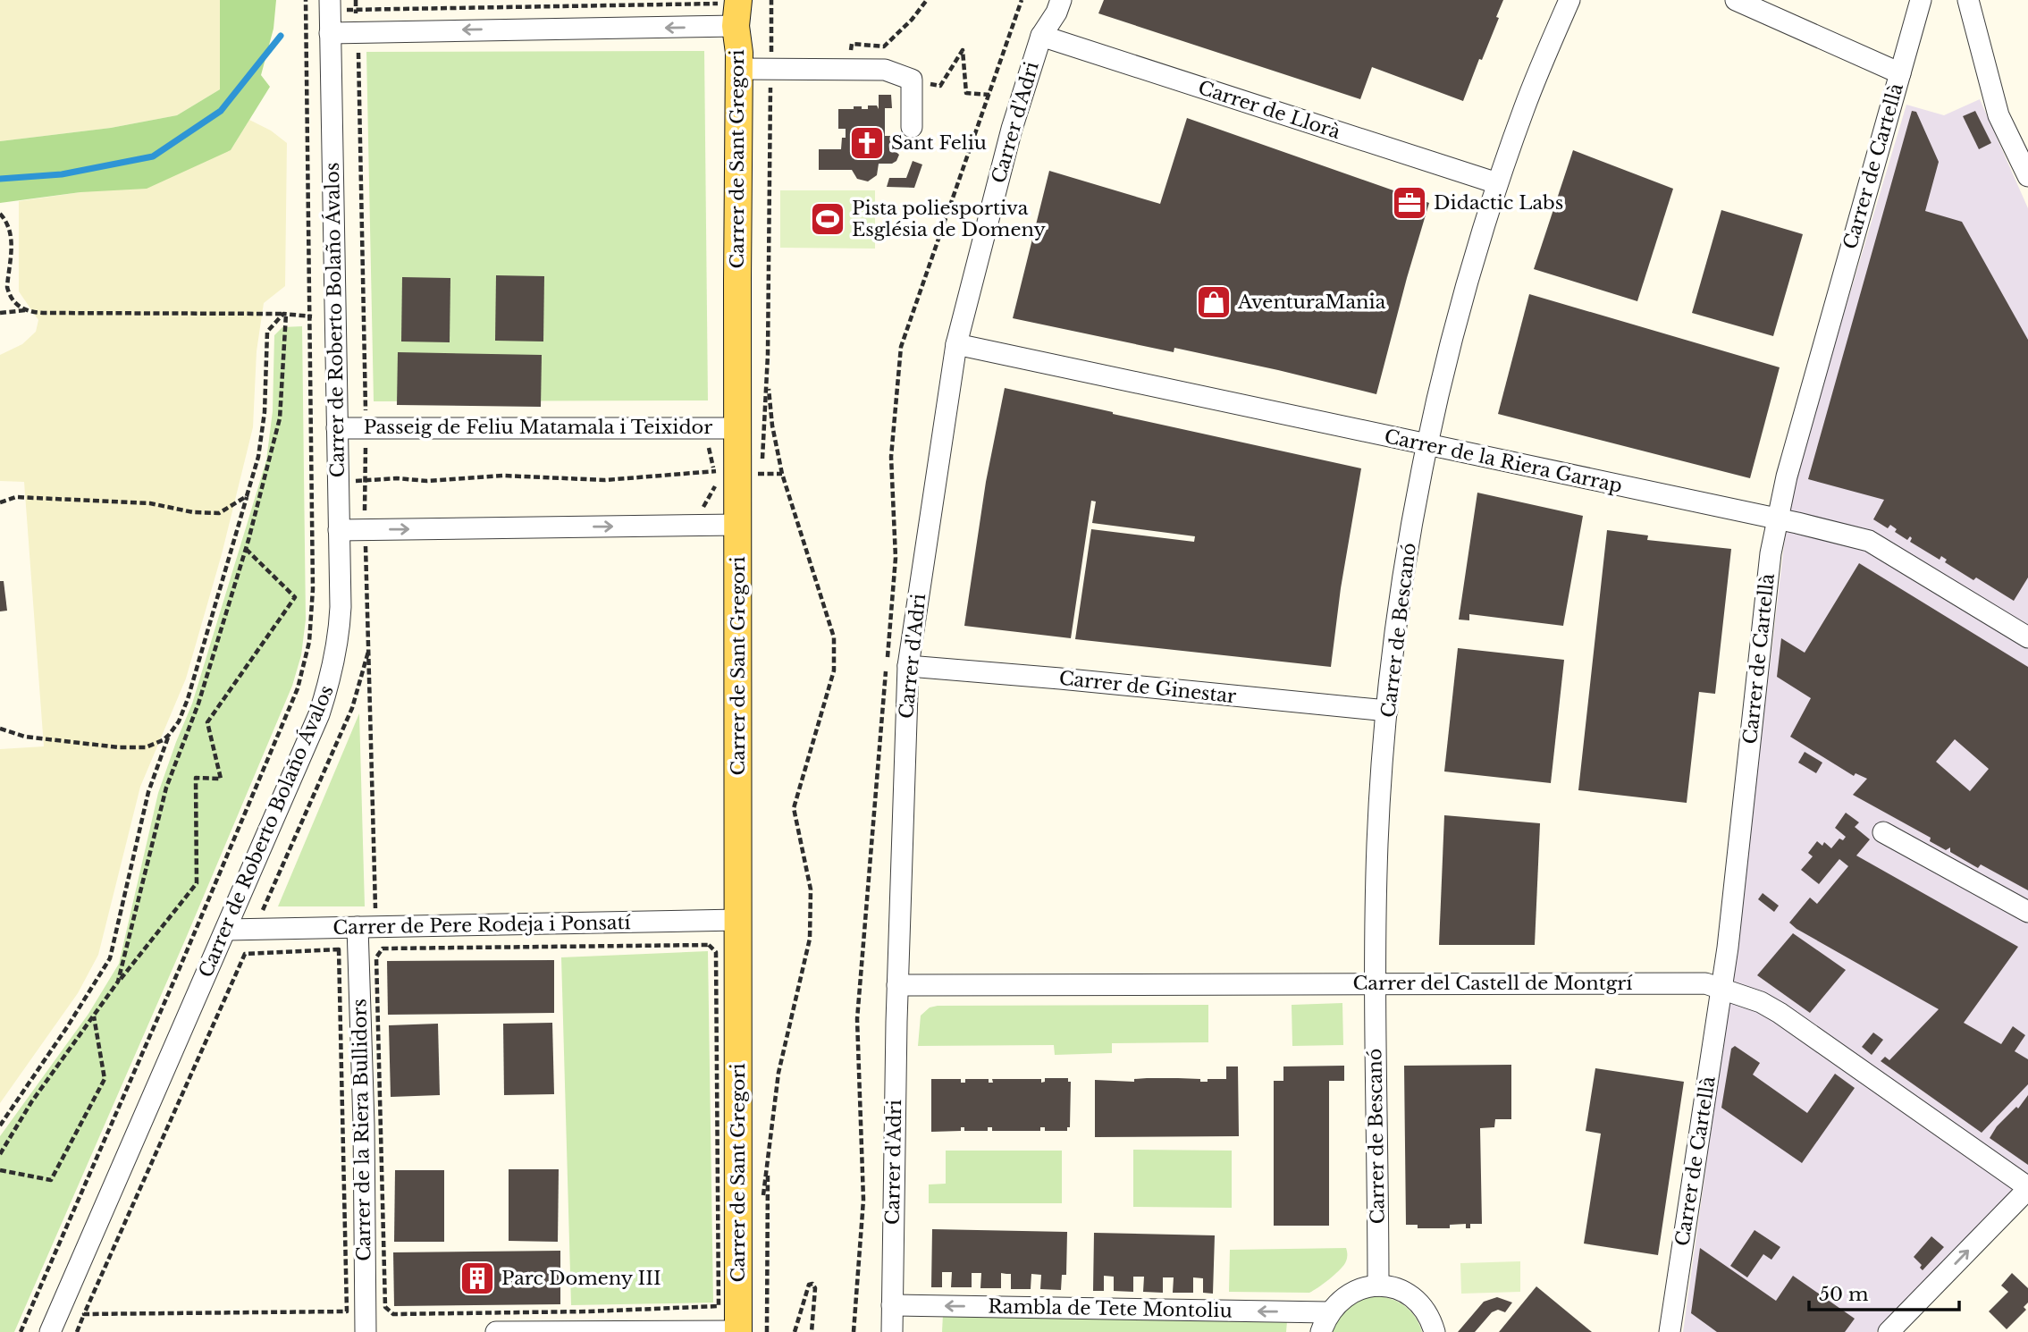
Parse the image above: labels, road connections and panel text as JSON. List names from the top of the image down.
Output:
{
  "streets": {
    "main road": ["Carrer de Sant Gregori"],
    "street": [
      "Carrer de Llorà",
      "Carrer d'Adri",
      "Carrer de Cartellà",
      "Carrer de Roberto Bolaño Ávalos",
      "Passeig de Feliu Matamala i Teixidor",
      "Carrer de la Riera Garrap",
      "Carrer de Bescanó",
      "Carrer de Ginestar",
      "Carrer de Pere Rodeja i Ponsatí",
      "Carrer del Castell de Montgrí",
      "Carrer de la Riera Bullidors",
      "Rambla de Tete Montoliu"
    ]
  },
  "crossings": [
    ["Carrer de Llorà", "Carrer d'Adri"],
    ["Carrer de Llorà", "Carrer de Bescanó"],
    ["Carrer d'Adri", "Carrer de la Riera Garrap"],
    ["Carrer d'Adri", "Carrer de Ginestar"],
    ["Carrer d'Adri", "Carrer del Castell de Montgrí"],
    ["Carrer d'Adri", "Rambla de Tete Montoliu"],
    ["Carrer de Sant Gregori", "Passeig de Feliu Matamala i Teixidor"],
    ["Carrer de Sant Gregori", "Carrer de Pere Rodeja i Ponsatí"],
    ["Carrer de Cartellà", "Carrer de la Riera Garrap"],
    ["Carrer de Cartellà", "Carrer del Castell de Montgrí"],
    ["Carrer de Roberto Bolaño Ávalos", "Passeig de Feliu Matamala i Teixidor"],
    ["Carrer de Roberto Bolaño Ávalos", "Carrer de Pere Rodeja i Ponsatí"],
    ["Carrer de la Riera Garrap", "Carrer de Bescanó"],
    ["Carrer de Bescanó", "Carrer de Ginestar"],
    ["Carrer de Bescanó", "Carrer del Castell de Montgrí"],
    ["Carrer de Pere Rodeja i Ponsatí", "Carrer de la Riera Bullidors"]
  ],
  "one_way": ["Rambla de Tete Montoliu"],
  "places": {
    "church": ["Sant Feliu"],
    "office": ["Didactic Labs"],
    "sports": ["Pista poliesportiva Església de Domeny"],
    "shop": ["AventuraMania"],
    "building": ["Parc Domeny III"]
  },
  "scale_bar": "50 m"
}
